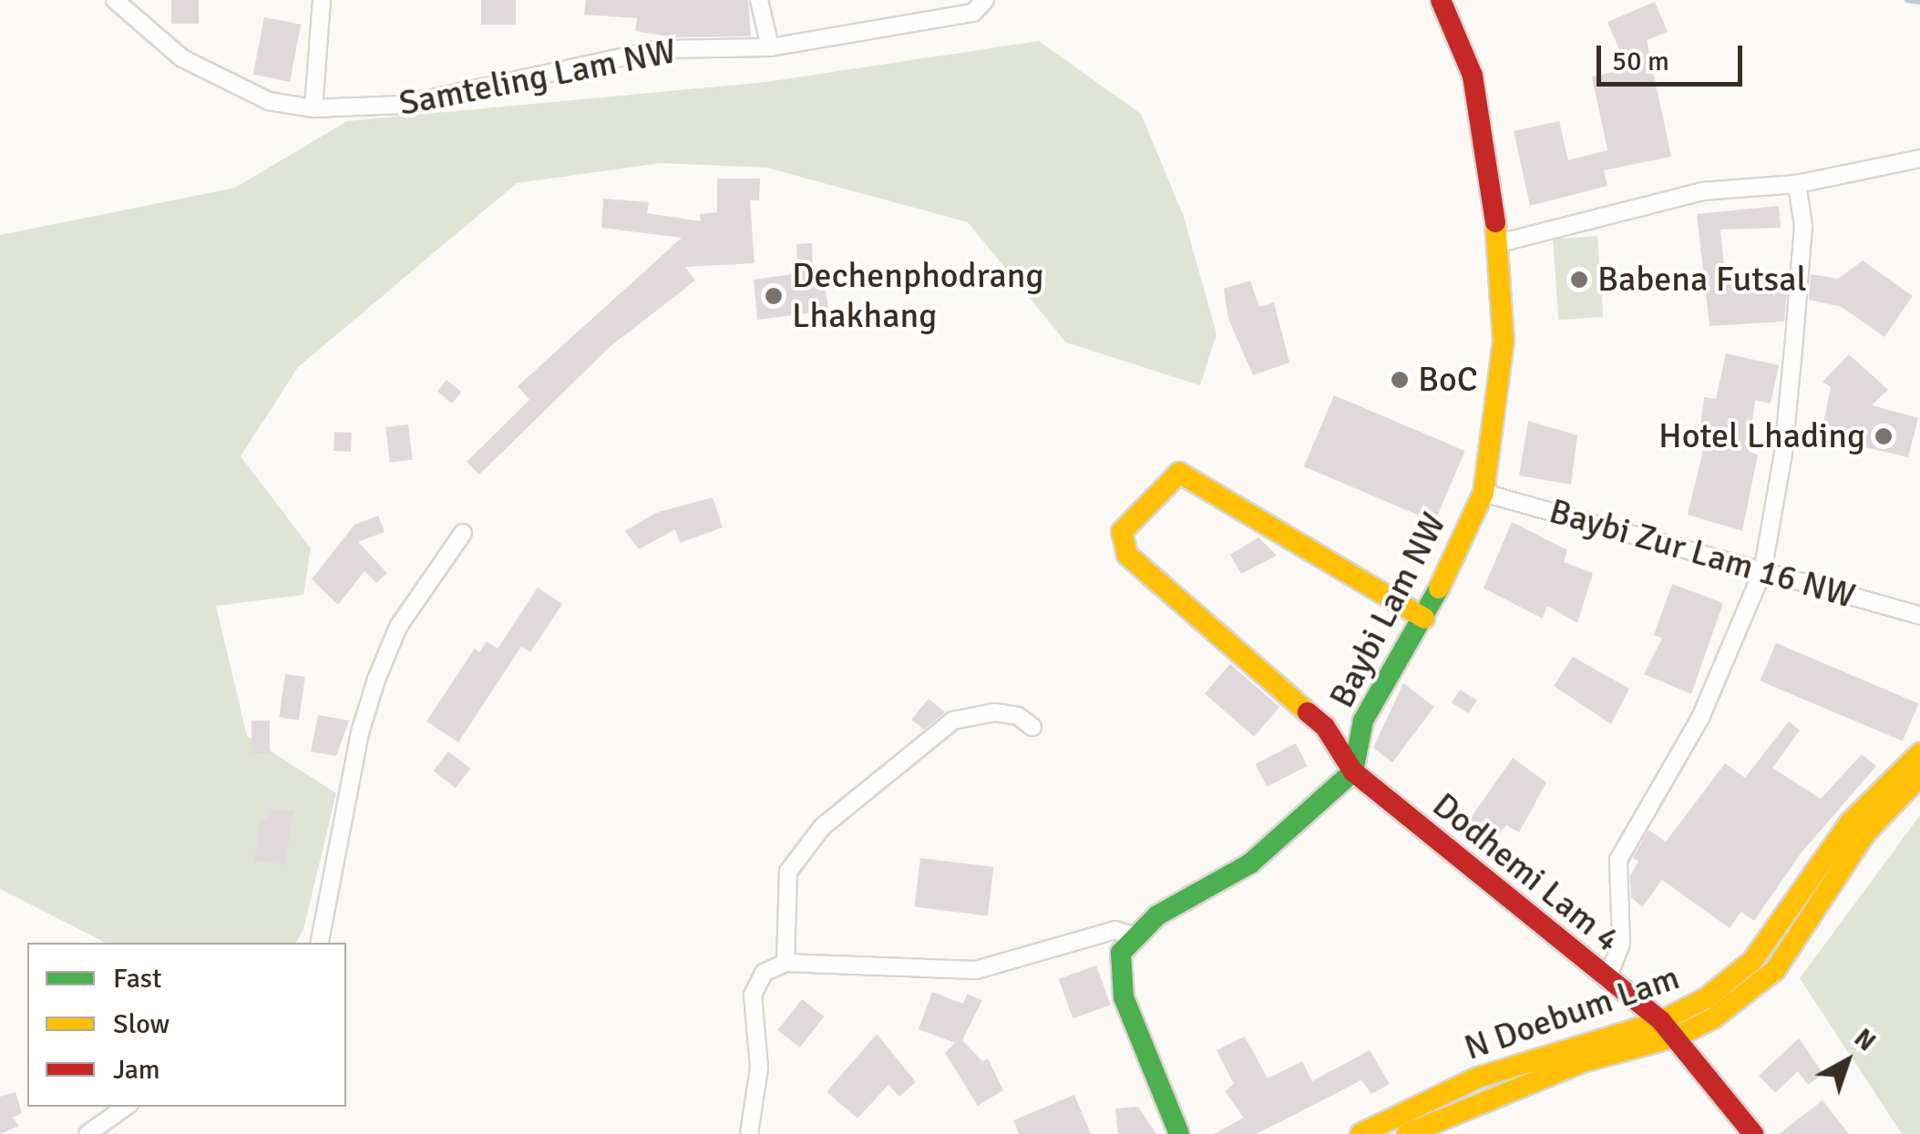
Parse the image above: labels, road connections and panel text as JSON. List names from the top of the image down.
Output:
{
  "streets": {
    "street": [
      "Samteling Lam NW",
      "Baybi Zur Lam 16 NW",
      "Baybi Lam NW",
      "Dodhemi Lam 4",
      "N Doebum Lam"
    ]
  },
  "crossings": [
    ["Baybi Zur Lam 16 NW", "Baybi Lam NW"],
    ["Baybi Lam NW", "Dodhemi Lam 4"],
    ["Dodhemi Lam 4", "N Doebum Lam"]
  ],
  "places": [
    "Babena Futsal",
    "Dechenphodrang Lhakhang",
    "BoC",
    "Hotel Lhading"
  ],
  "legend": ["Fast", "Slow", "Jam"],
  "scale_bar": "50 m",
  "north": "top right"
}
